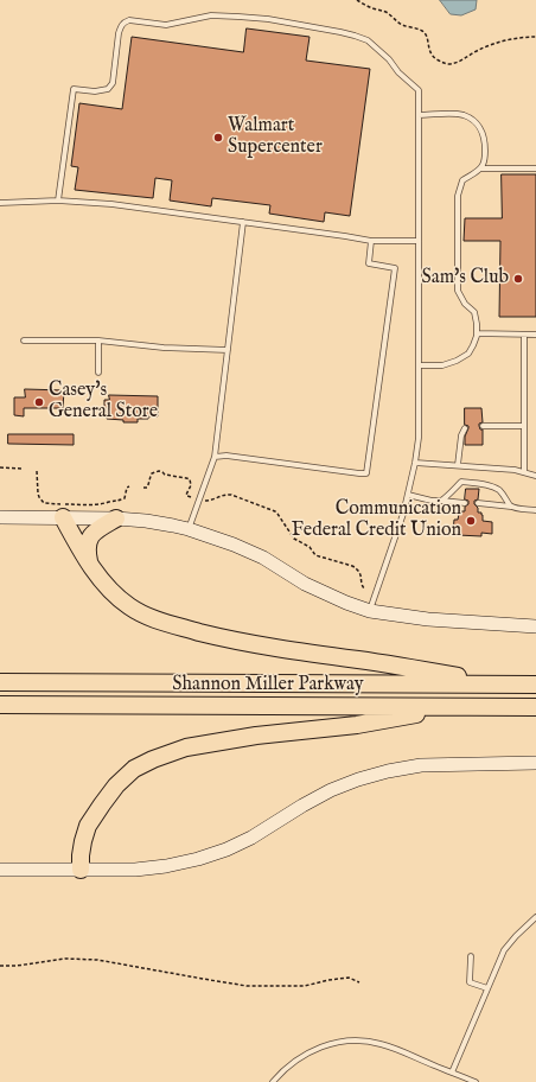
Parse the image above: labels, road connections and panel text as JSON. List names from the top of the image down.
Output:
{
  "streets": {
    "highway": ["Shannon Miller Parkway"]
  },
  "places": [
    "Walmart Supercenter",
    "Sam's Club",
    "Casey's General Store",
    "Communication Federal Credit Union"
  ]
}
